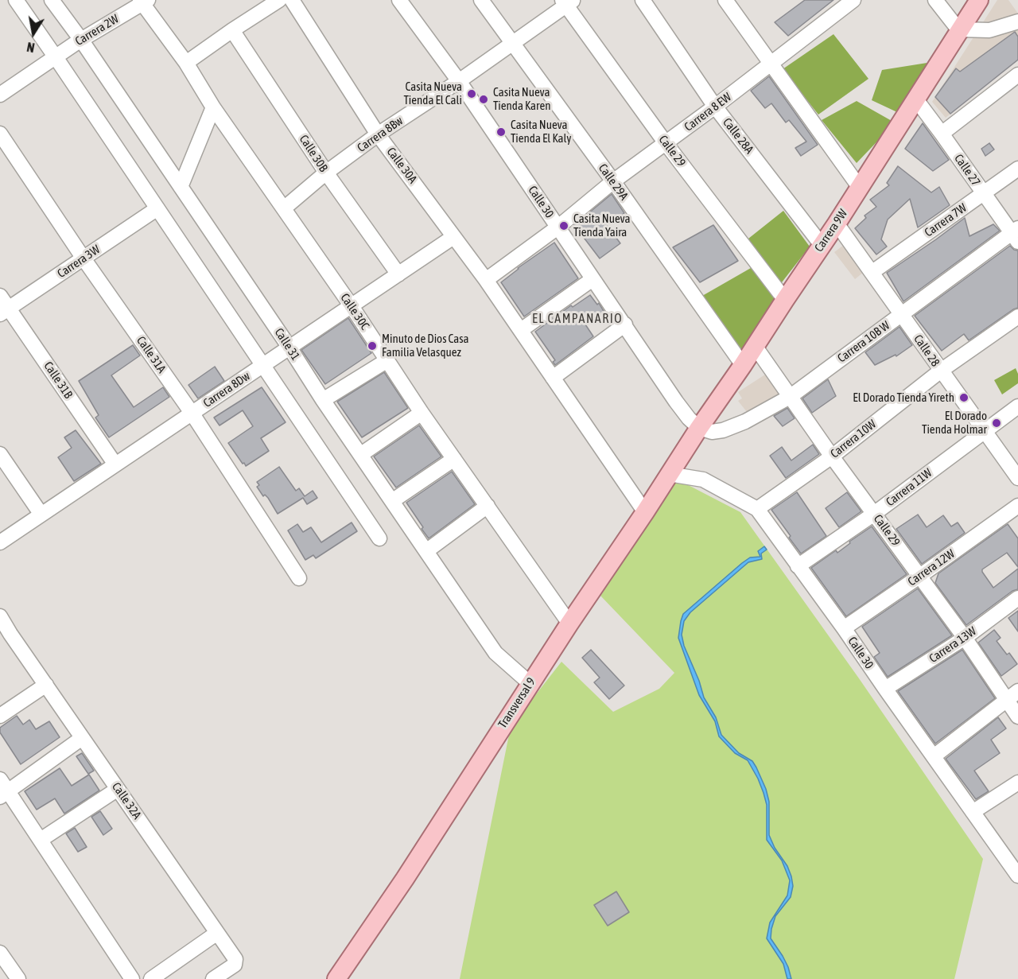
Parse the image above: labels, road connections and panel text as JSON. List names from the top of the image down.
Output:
{
  "streets": {
    "main road": ["Carrera 9W", "Transversal 9"],
    "street": [
      "Carrera 2W",
      "Carrera 8 EW",
      "Carrera 8Bw",
      "Calle 28A",
      "Calle 29",
      "Calle 30B",
      "Calle 30A",
      "Calle 27",
      "Calle 29A",
      "Calle 30",
      "Carrera 7W",
      "Carrera 3W",
      "Calle 30C",
      "Carrera 10B W",
      "Calle 31",
      "Calle 28",
      "Calle 31A",
      "Calle 31B",
      "Carrera 8Dw",
      "Carrera 10W",
      "Carrera 11W",
      "Carrera 12W",
      "Carrera 13W",
      "Calle 32A"
    ]
  },
  "crossings": [
    ["Carrera 2W", "Calle 30C"],
    ["Carrera 2W", "Calle 31"],
    ["Carrera 8 EW", "Calle 28A"],
    ["Carrera 8 EW", "Calle 29"],
    ["Carrera 8 EW", "Calle 30A"],
    ["Carrera 8 EW", "Calle 29A"],
    ["Carrera 8 EW", "Calle 30"],
    ["Carrera 8Bw", "Calle 29"],
    ["Carrera 8Bw", "Calle 30B"],
    ["Carrera 8Bw", "Calle 30A"],
    ["Carrera 8Bw", "Calle 29A"],
    ["Carrera 8Bw", "Calle 30"],
    ["Carrera 8Bw", "Calle 30C"],
    ["Calle 28A", "Carrera 9W"],
    ["Calle 29", "Carrera 9W"],
    ["Calle 29", "Carrera 10B W"],
    ["Calle 29", "Carrera 10W"],
    ["Calle 29", "Carrera 11W"],
    ["Calle 29", "Carrera 12W"],
    ["Calle 29", "Carrera 13W"],
    ["Calle 30B", "Carrera 8Dw"],
    ["Calle 30A", "Carrera 8Dw"],
    ["Calle 30A", "Transversal 9"],
    ["Calle 27", "Carrera 7W"],
    ["Calle 27", "Carrera 9W"],
    ["Calle 27", "Carrera 10B W"],
    ["Calle 29A", "Carrera 9W"],
    ["Calle 30", "Carrera 9W"],
    ["Calle 30", "Carrera 10B W"],
    ["Calle 30", "Carrera 10W"],
    ["Calle 30", "Carrera 11W"],
    ["Calle 30", "Carrera 12W"],
    ["Calle 30", "Carrera 13W"],
    ["Calle 30", "Transversal 9"],
    ["Carrera 7W", "Calle 28"],
    ["Carrera 9W", "Carrera 10B W"],
    ["Carrera 9W", "Calle 28"],
    ["Carrera 9W", "Transversal 9"],
    ["Carrera 3W", "Calle 31A"],
    ["Carrera 3W", "Calle 31B"],
    ["Calle 30C", "Carrera 8Dw"],
    ["Calle 30C", "Transversal 9"],
    ["Carrera 10B W", "Calle 28"],
    ["Carrera 10B W", "Transversal 9"],
    ["Calle 31", "Carrera 8Dw"],
    ["Calle 31", "Transversal 9"],
    ["Calle 28", "Carrera 10W"],
    ["Calle 28", "Carrera 11W"],
    ["Calle 31A", "Carrera 8Dw"],
    ["Calle 31B", "Carrera 8Dw"]
  ],
  "districts": ["EL CAMPANARIO"],
  "places": [
    "Casita Nueva Tienda El Cali",
    "Casita Nueva Tienda Karen",
    "Casita Nueva Tienda El Kaly",
    "Casita Nueva Tienda Yaira",
    "Minuto de Dios Casa Familia Velasquez",
    "El Dorado Tienda Yireth",
    "El Dorado Tienda Holmar"
  ],
  "north": "bottom"
}
